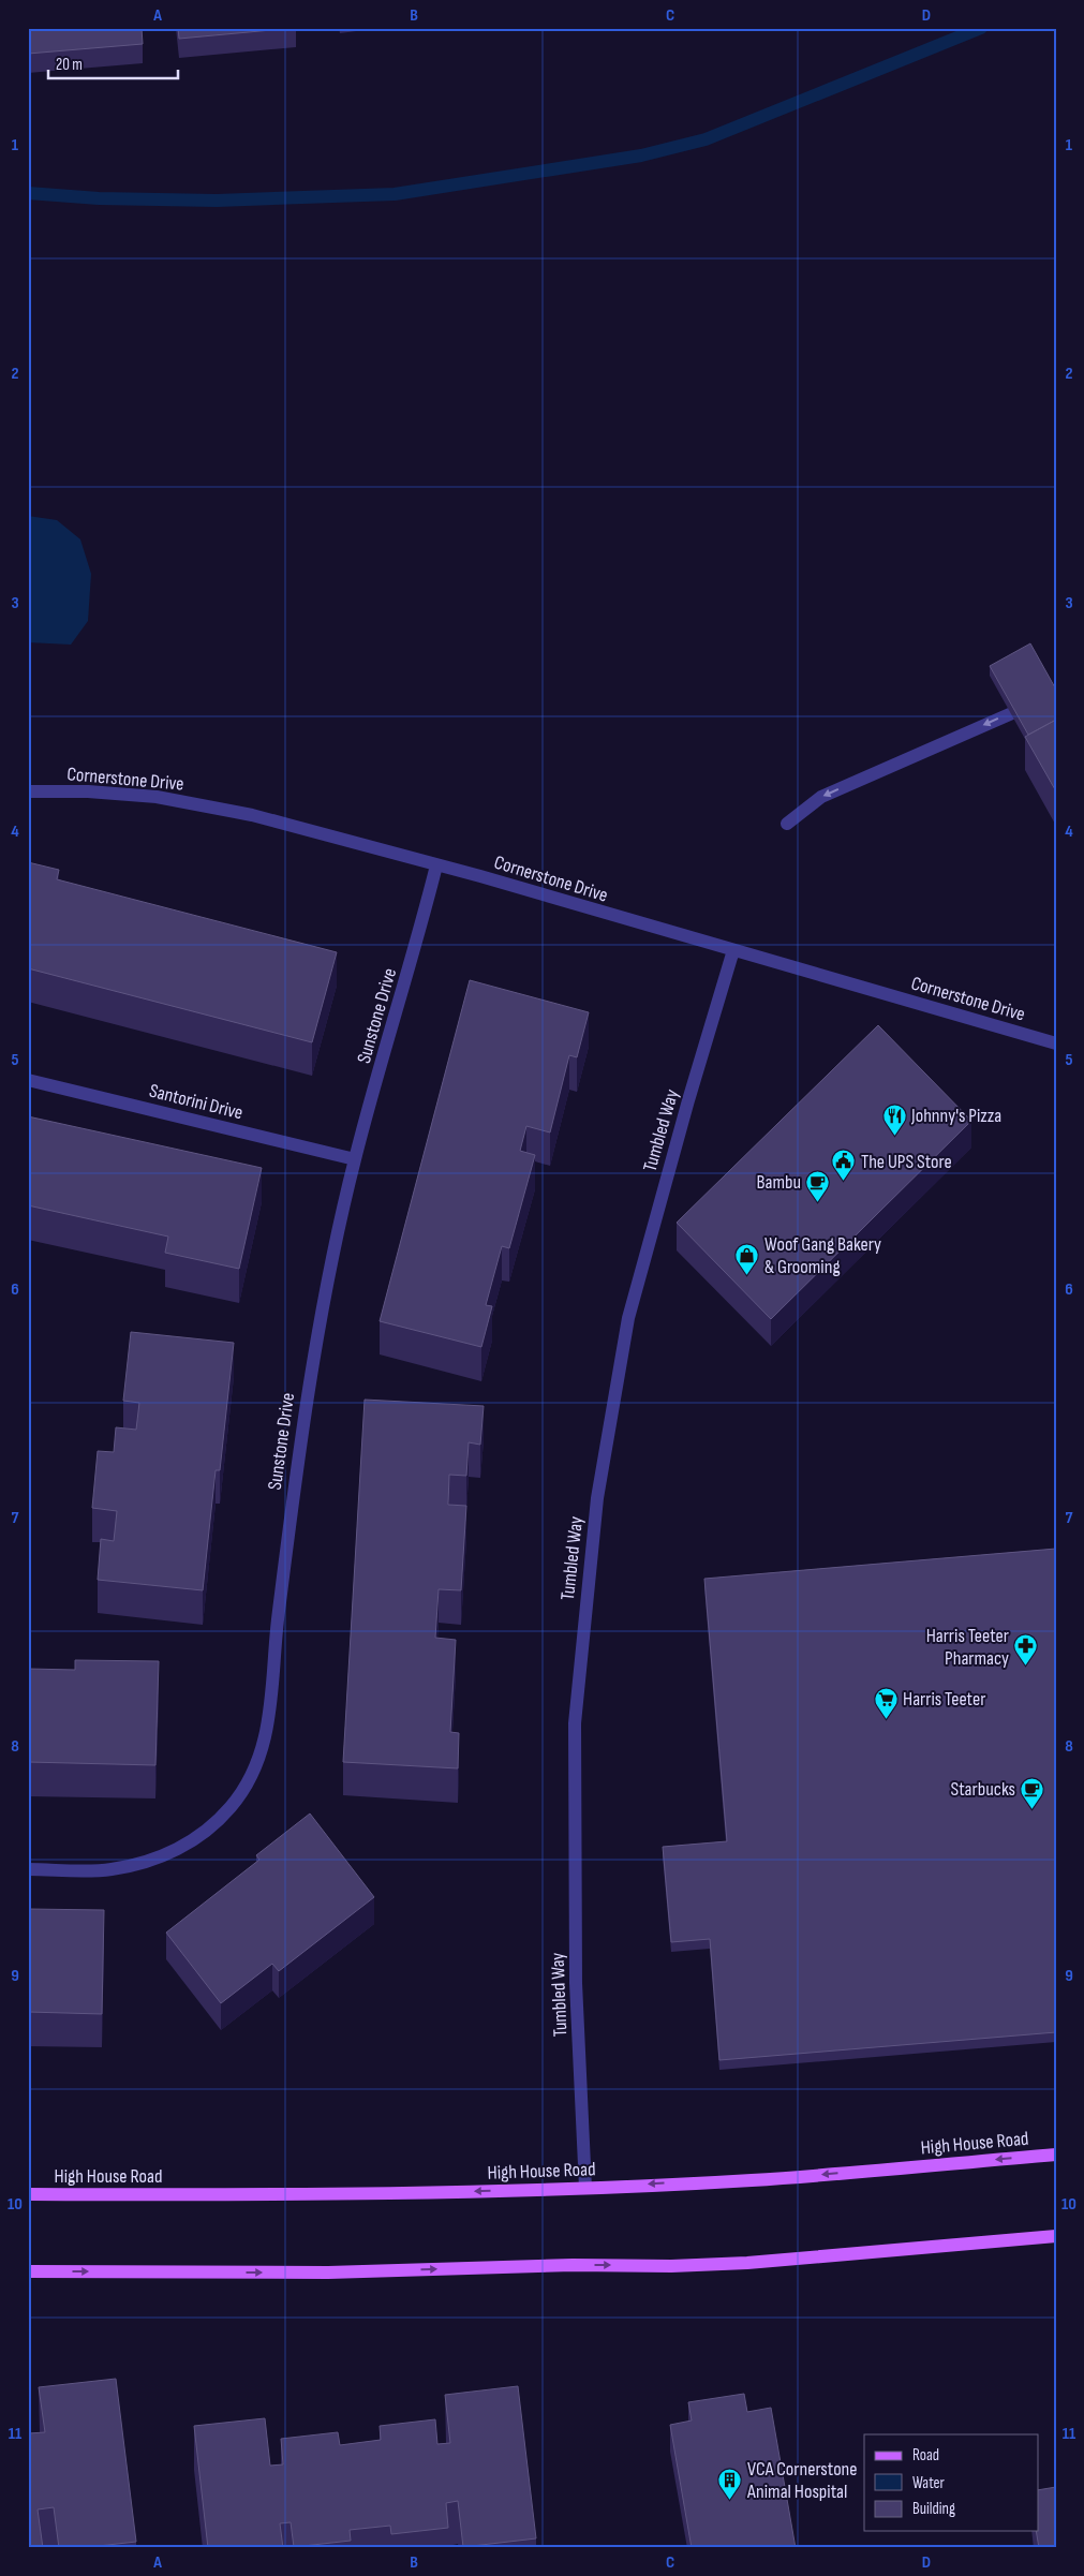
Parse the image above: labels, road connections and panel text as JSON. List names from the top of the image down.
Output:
{
  "streets": {
    "main road": ["High House Road"],
    "street": [
      "Cornerstone Drive",
      "Sunstone Drive",
      "Santorini Drive",
      "Tumbled Way"
    ]
  },
  "crossings": [
    ["Cornerstone Drive", "Sunstone Drive"],
    ["Cornerstone Drive", "Tumbled Way"],
    ["Sunstone Drive", "Santorini Drive"],
    ["Tumbled Way", "High House Road"]
  ],
  "places": {
    "restaurant": ["Johnny's Pizza"],
    "public building": ["The UPS Store"],
    "cafe": ["Bambu", "Starbucks"],
    "shop": ["Woof Gang Bakery & Grooming"],
    "pharmacy": ["Harris Teeter Pharmacy"],
    "supermarket": ["Harris Teeter"],
    "building": ["VCA Cornerstone Animal Hospital"]
  },
  "legend": ["Road", "Water", "Building"],
  "scale_bar": "20 m",
  "grid": {
    "columns": [
      "A",
      "B",
      "C",
      "D"
    ],
    "rows": [
      "1",
      "2",
      "3",
      "4",
      "5",
      "6",
      "7",
      "8",
      "9",
      "10",
      "11"
    ]
  }
}
